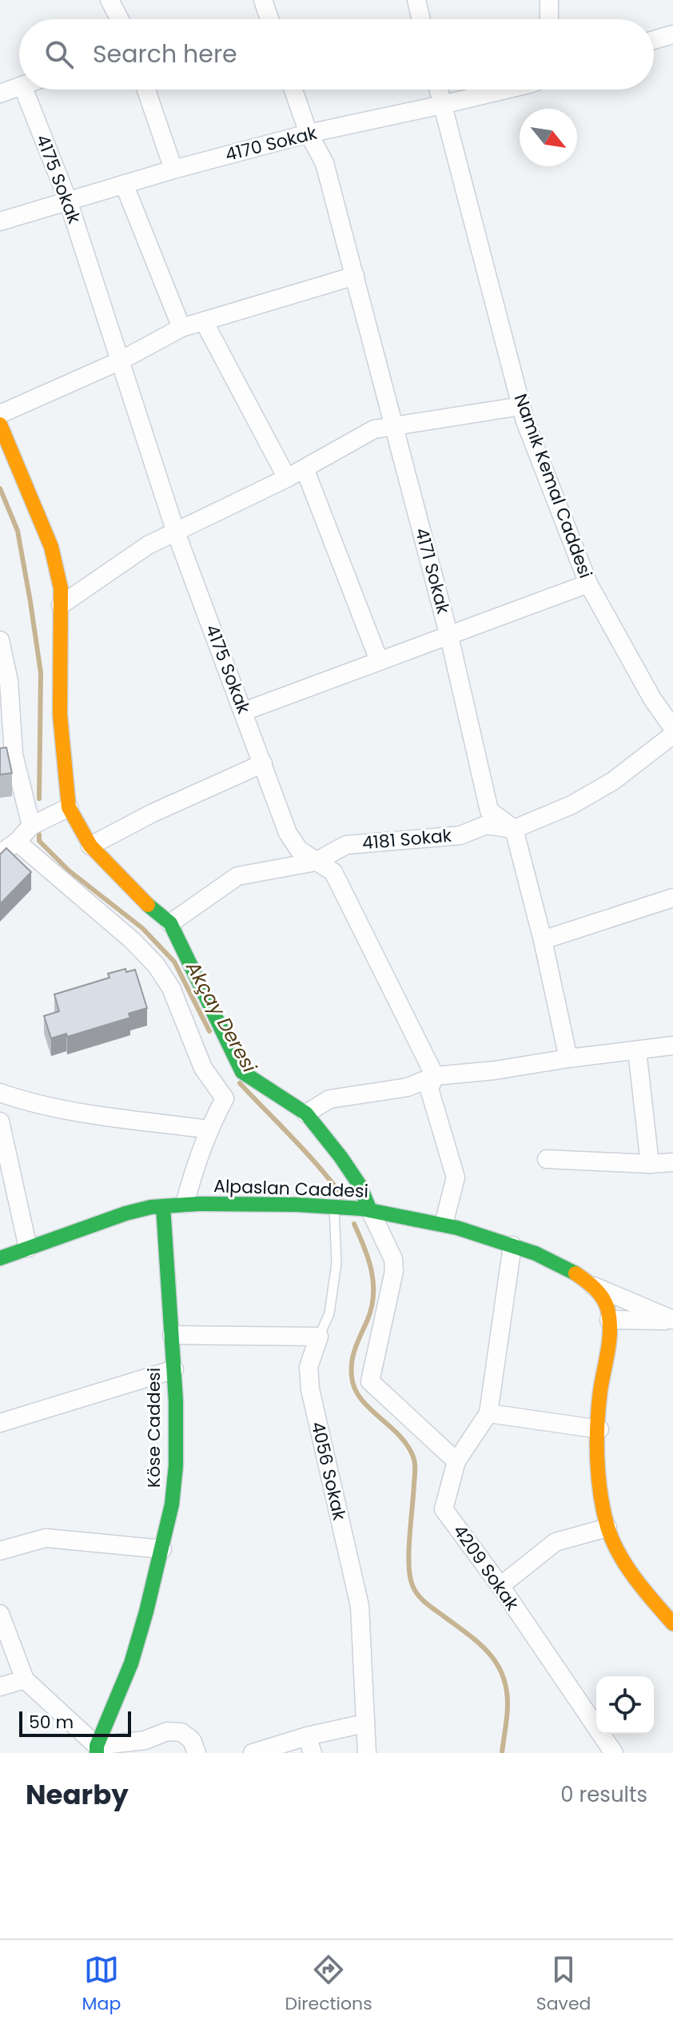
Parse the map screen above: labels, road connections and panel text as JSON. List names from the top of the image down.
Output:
{
  "streets": {
    "street": [
      "4170 Sokak",
      "4175 Sokak",
      "Namık Kemal Caddesi",
      "4171 Sokak",
      "4181 Sokak",
      "Alpaslan Caddesi",
      "Köse Caddesi",
      "4056 Sokak",
      "4209 Sokak"
    ]
  },
  "crossings": [
    ["4170 Sokak", "4175 Sokak"],
    ["4170 Sokak", "Namık Kemal Caddesi"],
    ["4170 Sokak", "4171 Sokak"],
    ["4175 Sokak", "4181 Sokak"],
    ["4175 Sokak", "Alpaslan Caddesi"],
    ["4171 Sokak", "4181 Sokak"],
    ["Alpaslan Caddesi", "Köse Caddesi"]
  ],
  "water": ["Akçay Deresi"],
  "scale_bar": "50 m",
  "north": "bottom right",
  "page": {
    "search": "Search here",
    "scale": "50 m",
    "heading": ["Nearby", "0 results"],
    "nav": ["Map", "Directions", "Saved"]
  }
}
